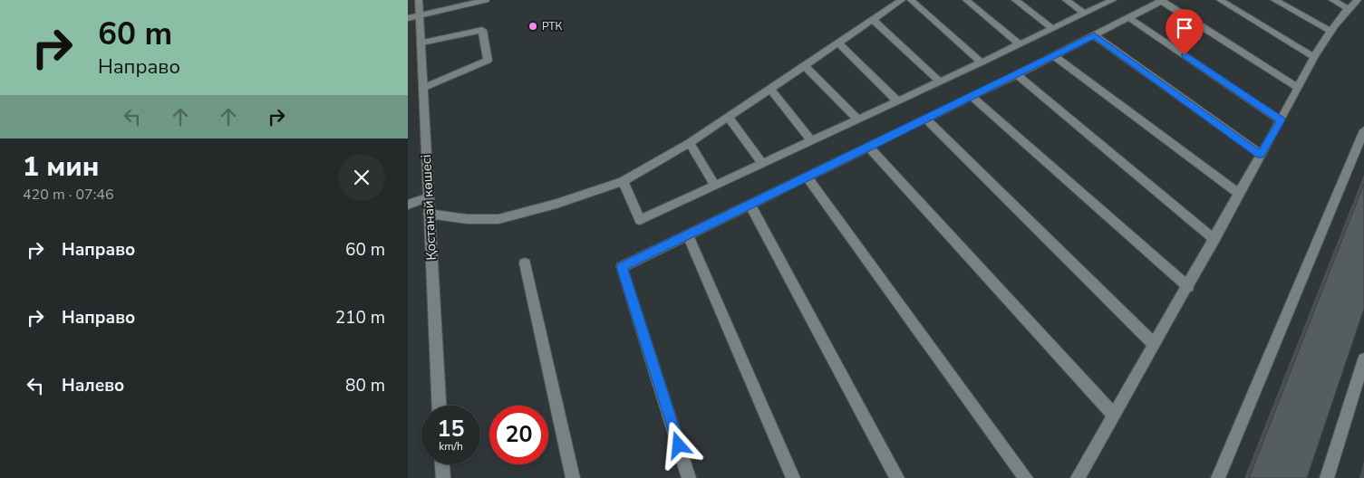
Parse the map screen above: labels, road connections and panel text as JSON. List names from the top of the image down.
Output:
{
  "streets": {
    "street": ["Қостанай көшесі"]
  },
  "places": ["РТК"],
  "page": {
    "turn": ["60 m", "Направо"],
    "heading": ["1 мин", "420 m · 07:46"],
    "list": [
      {
        "name": "Направо",
        "value": "60 m"
      },
      {
        "name": "Направо",
        "value": "210 m"
      },
      {
        "name": "Налево",
        "value": "80 m"
      }
    ],
    "speed": "15 km/h",
    "limit": "20"
  }
}
